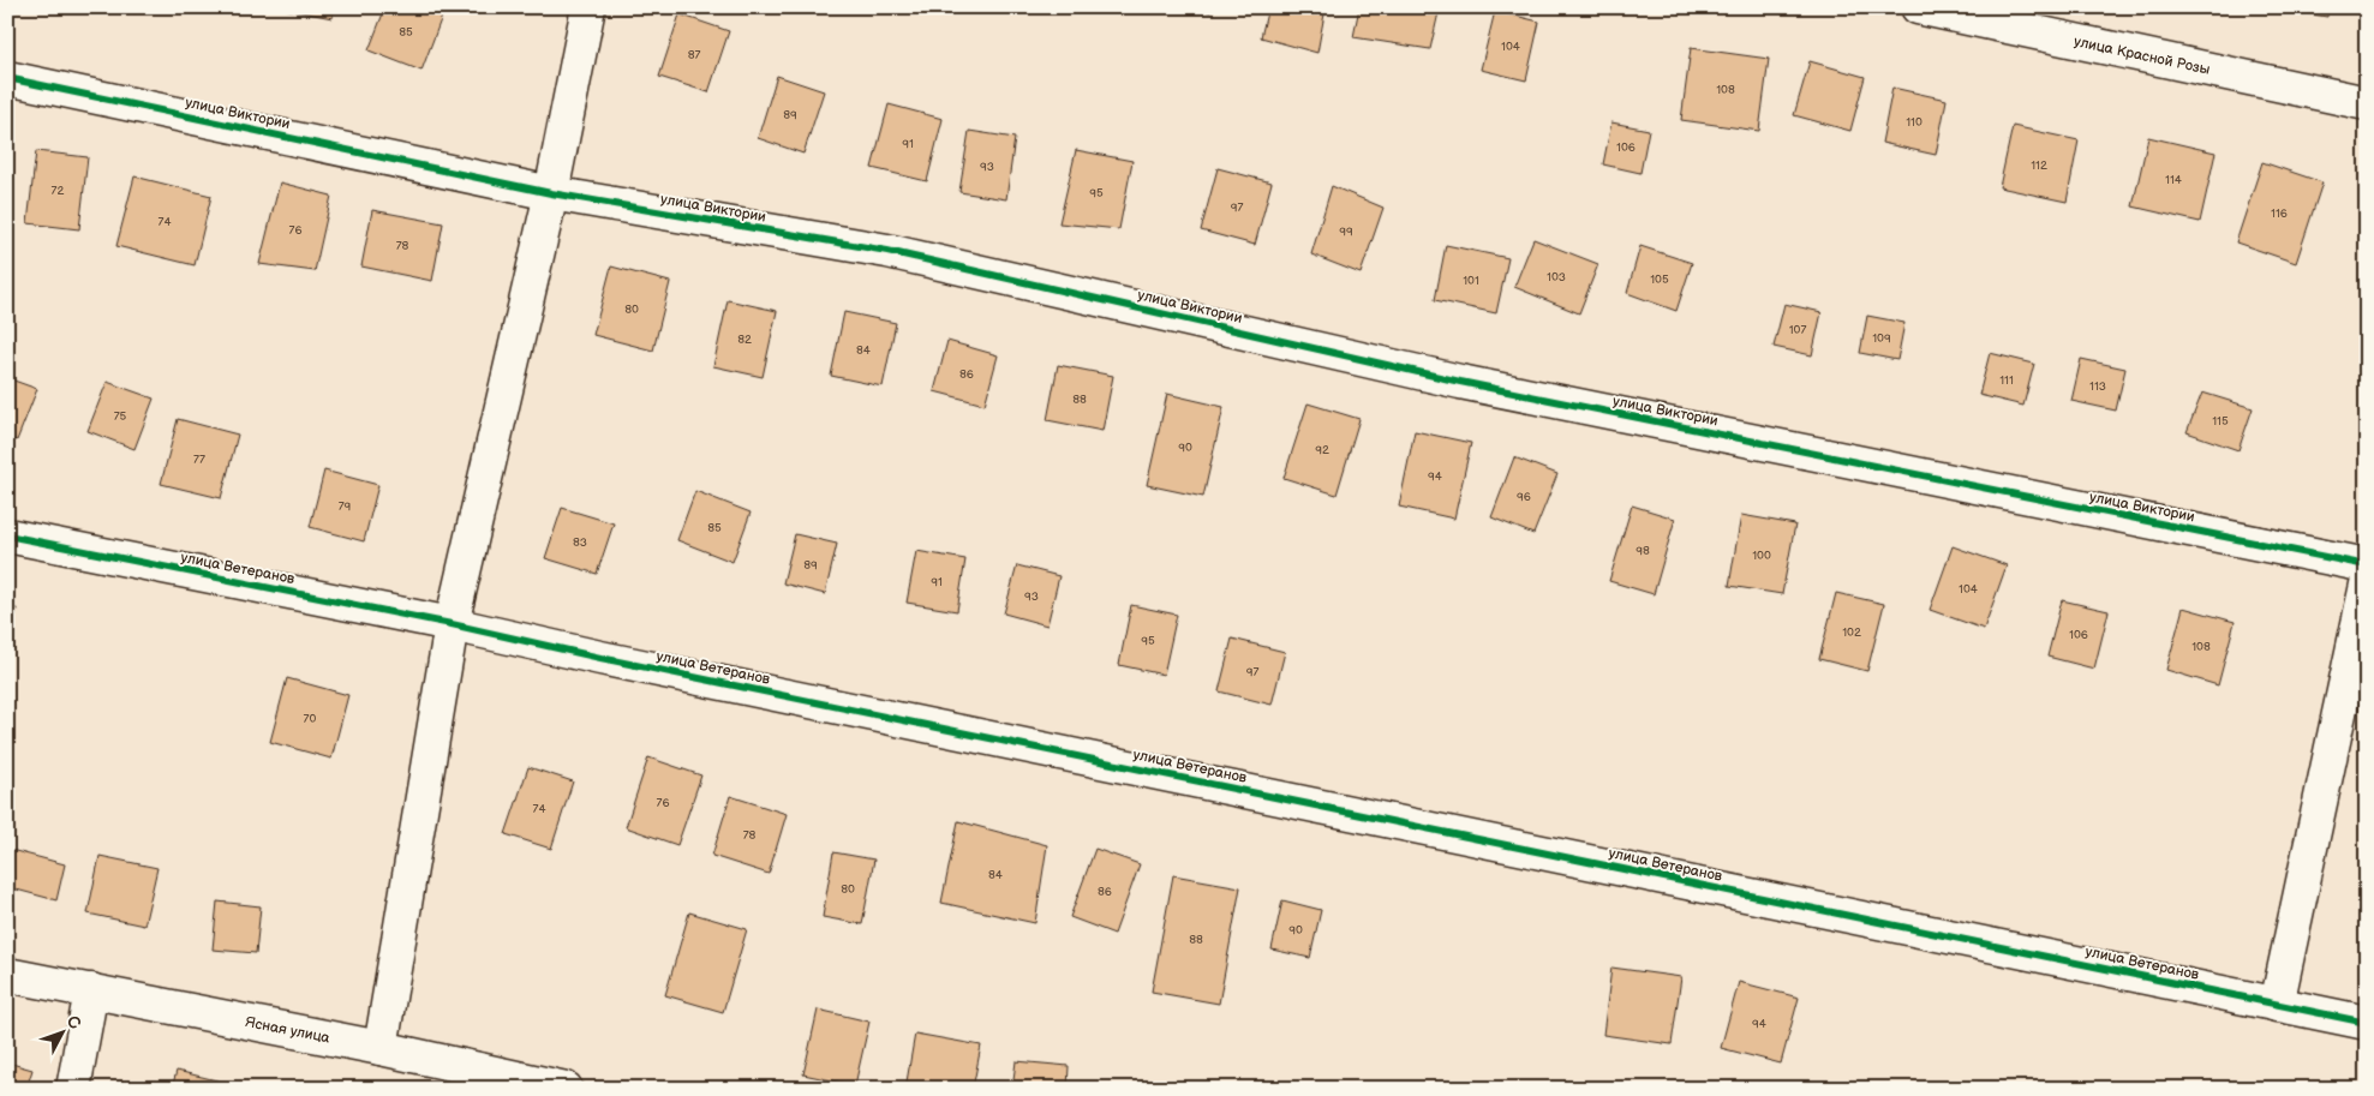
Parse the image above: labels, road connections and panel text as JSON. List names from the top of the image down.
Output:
{
  "streets": {
    "street": [
      "улица Красной Розы",
      "улица Виктории",
      "улица Ветеранов",
      "Ясная улица"
    ]
  },
  "house_numbers": [
    "85",
    "104",
    "87",
    "108",
    "89",
    "110",
    "91",
    "106",
    "112",
    "93",
    "114",
    "72",
    "95",
    "97",
    "116",
    "74",
    "76",
    "99",
    "78",
    "103",
    "105",
    "101",
    "80",
    "107",
    "109",
    "82",
    "84",
    "86",
    "111",
    "113",
    "88",
    "75",
    "115",
    "90",
    "92",
    "77",
    "94",
    "96",
    "79",
    "85",
    "83",
    "98",
    "100",
    "89",
    "91",
    "104",
    "93",
    "102",
    "106",
    "95",
    "108",
    "97",
    "70",
    "76",
    "74",
    "78",
    "84",
    "80",
    "86",
    "90",
    "88",
    "94"
  ],
  "north": "top right"
}
